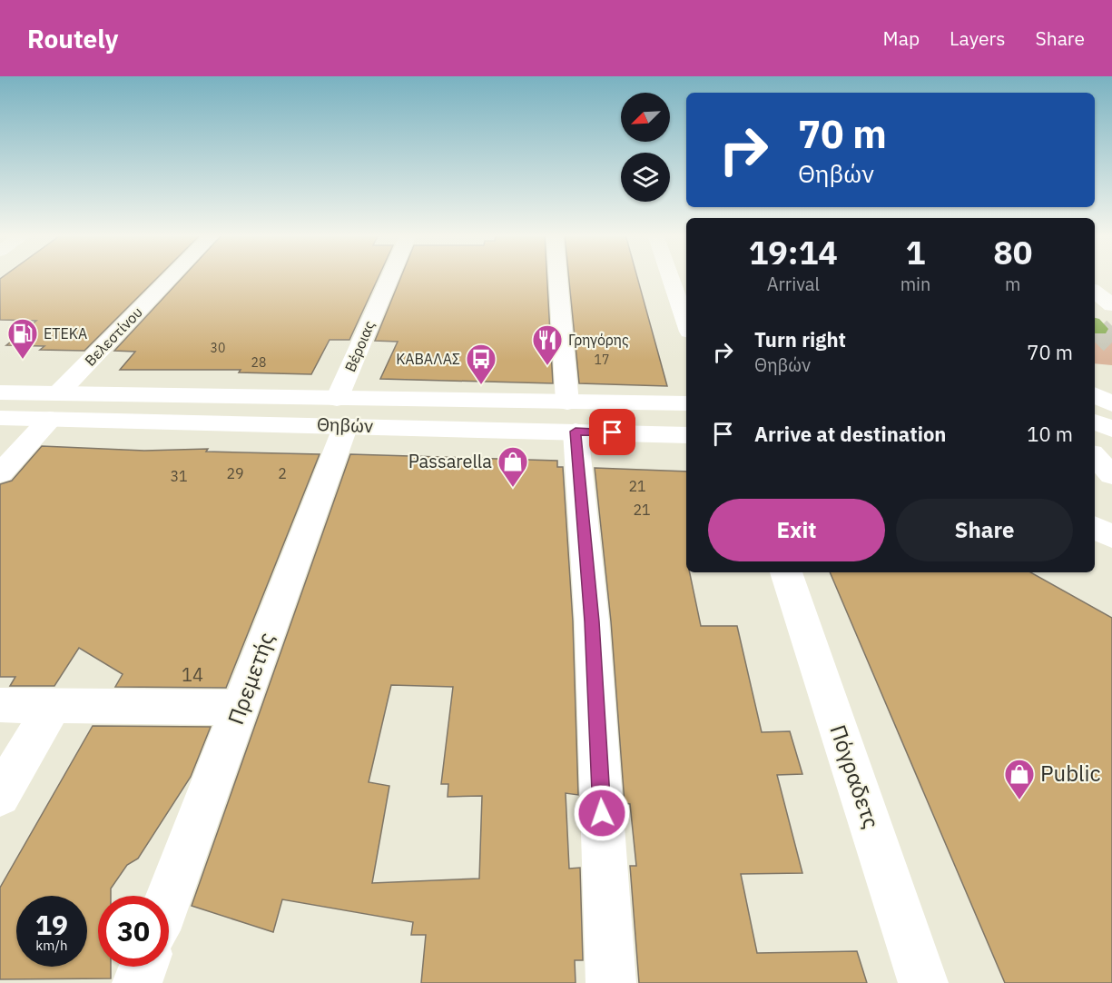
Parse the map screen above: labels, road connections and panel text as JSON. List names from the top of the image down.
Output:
{
  "streets": {
    "street": [
      "Βελεστίνου",
      "Βέροιας",
      "Θηβών",
      "Πρεμετής",
      "Πόγραδετς"
    ]
  },
  "crossings": [
    ["Βελεστίνου", "Θηβών"],
    ["Βέροιας", "Θηβών"],
    ["Βέροιας", "Πρεμετής"],
    ["Θηβών", "Πρεμετής"]
  ],
  "places": {
    "fuel station": ["ΕΤΕΚΑ"],
    "restaurant": ["Γρηγόρης"],
    "bus stop": ["ΚΑΒΑΛΑΣ"],
    "shop": ["Passarella", "Public"]
  },
  "house_numbers": [
    "30",
    "17",
    "28",
    "29",
    "2",
    "31",
    "21",
    "21",
    "14"
  ],
  "north": "bottom left",
  "page": {
    "header": "Routely",
    "nav": ["Map", "Layers", "Share"],
    "turn": ["70 m", "Θηβών"],
    "eta": [
      "19:14",
      "Arrival",
      "1",
      "min",
      "80",
      "m"
    ],
    "list": [
      {
        "name": "Turn right",
        "note": "Θηβών",
        "value": "70 m"
      },
      {
        "name": "Arrive at destination",
        "value": "10 m"
      }
    ],
    "buttons": ["Exit", "Share"],
    "speed": "19 km/h",
    "limit": "30"
  }
}
